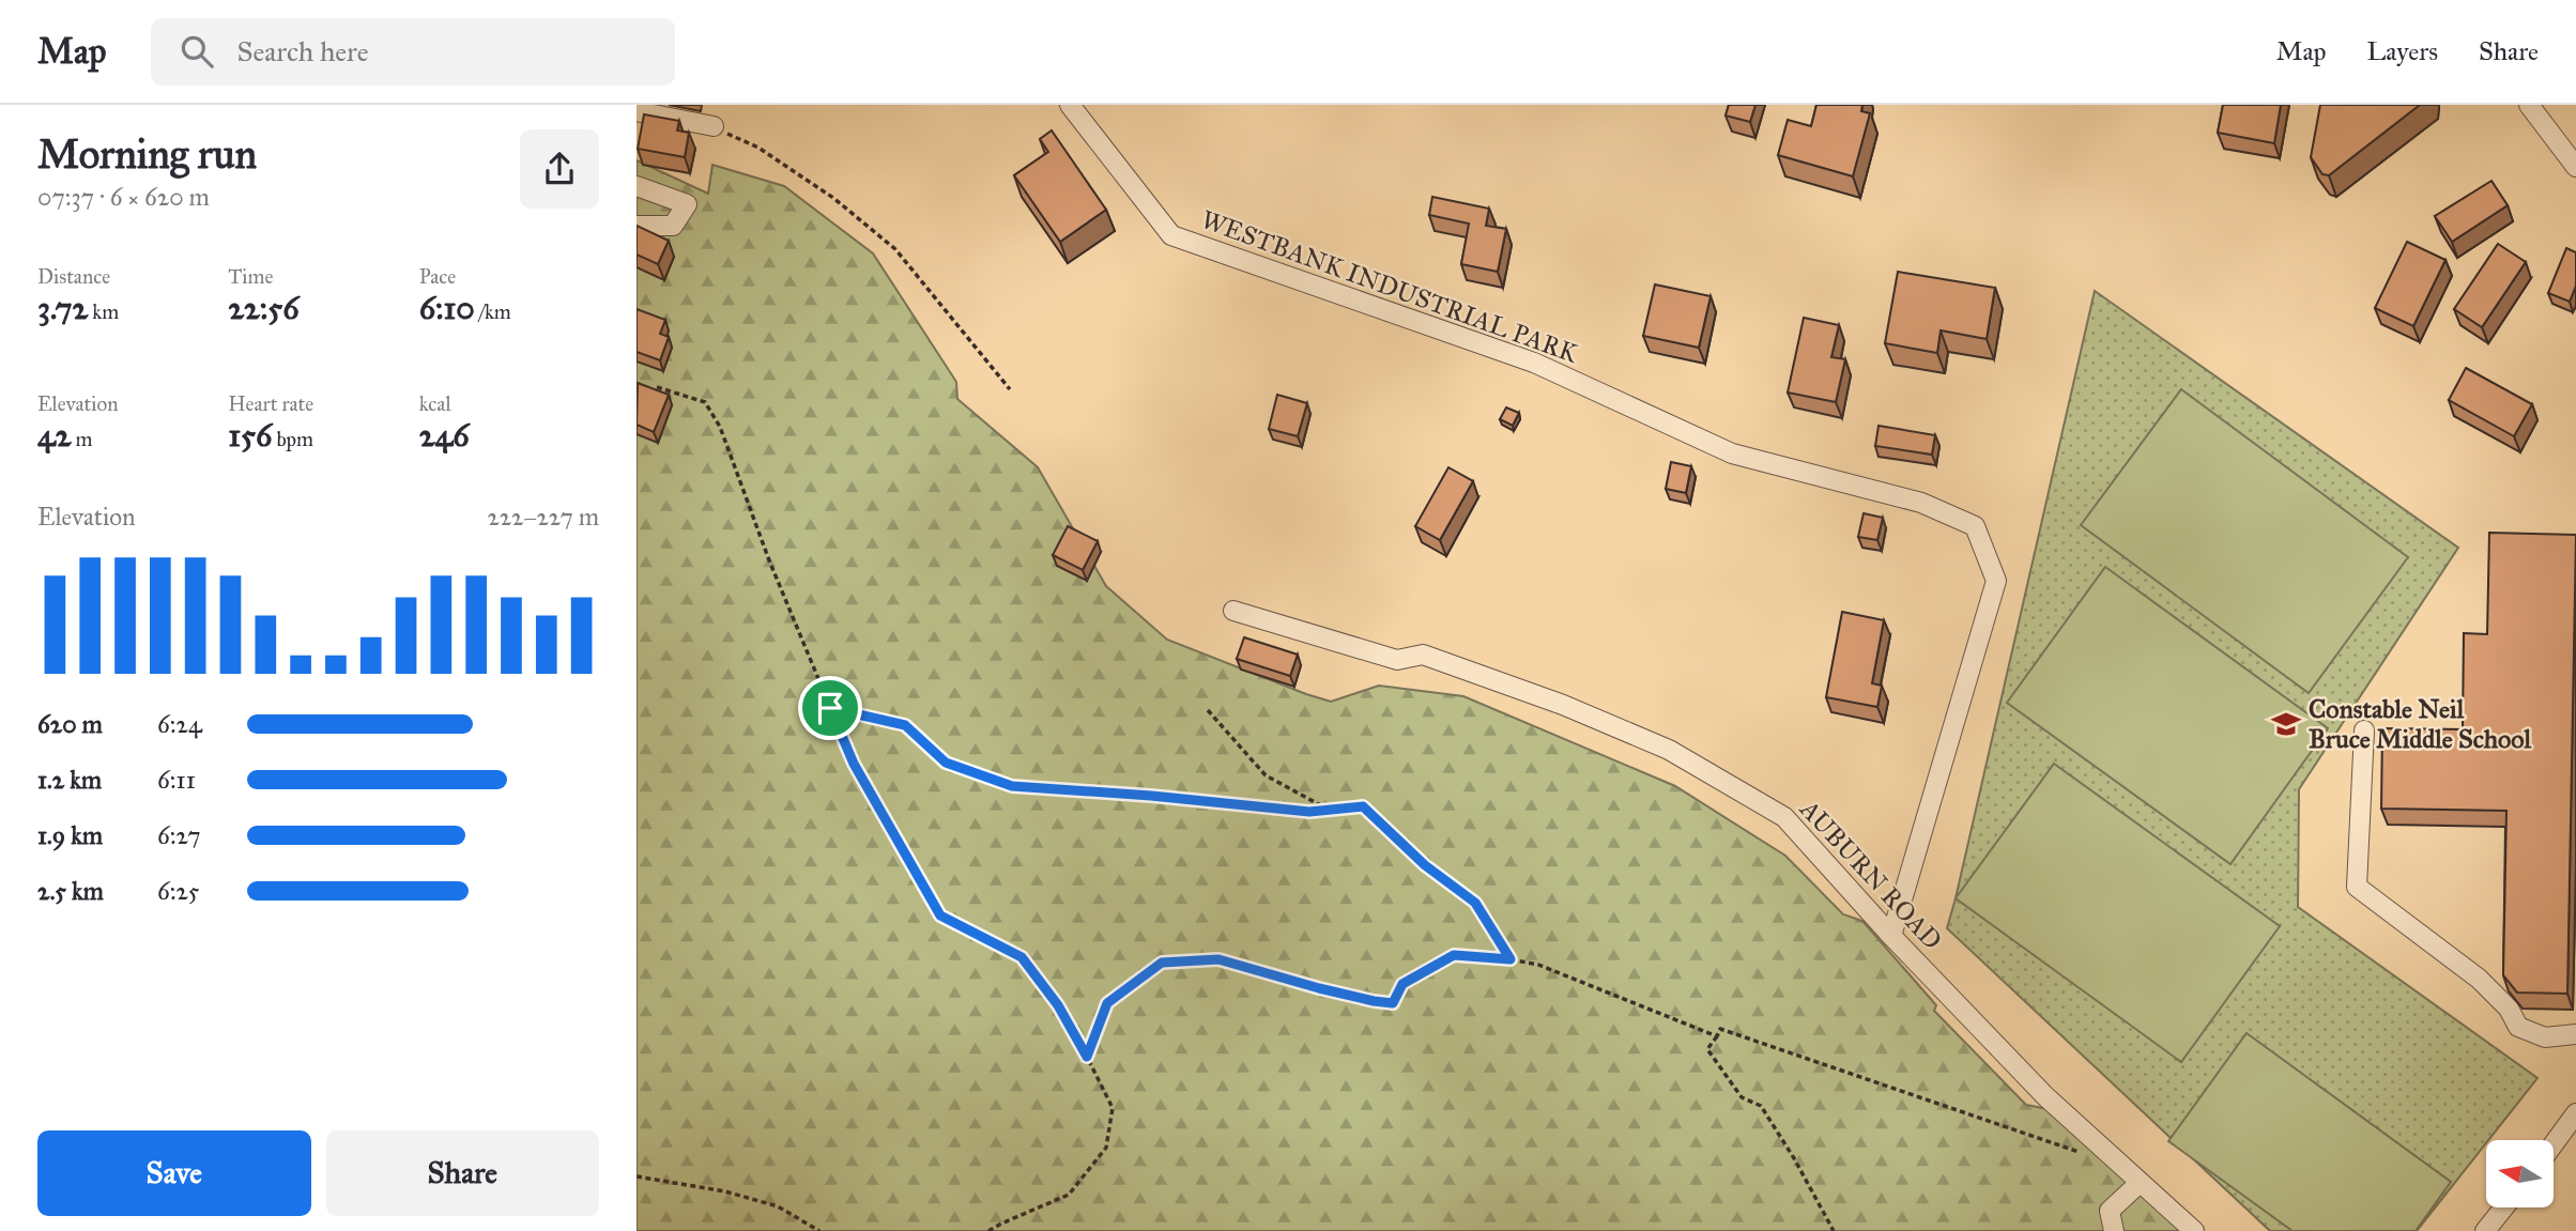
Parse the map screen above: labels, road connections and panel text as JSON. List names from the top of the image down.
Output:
{
  "streets": {
    "street": ["WESTBANK INDUSTRIAL PARK", "AUBURN ROAD"]
  },
  "crossings": [
    ["WESTBANK INDUSTRIAL PARK", "AUBURN ROAD"]
  ],
  "places": {
    "school or university": ["Constable Neil Bruce Middle School"]
  },
  "north": "left",
  "page": {
    "header": "Map",
    "search": "Search here",
    "nav": ["Map", "Layers", "Share"],
    "heading": ["Morning run", "07:37 · 6 × 620 m"],
    "stats": [
      ["Distance", "3.72 km"],
      ["Time", "22:56"],
      ["Pace", "6:10 /km"],
      ["Elevation", "42 m"],
      ["Heart rate", "156 bpm"],
      ["kcal", "246"]
    ],
    "chart": ["Elevation", "222–227 m"],
    "list": [
      {
        "name": "620 m",
        "note": "6:24"
      },
      {
        "name": "1.2 km",
        "note": "6:11"
      },
      {
        "name": "1.9 km",
        "note": "6:27"
      },
      {
        "name": "2.5 km",
        "note": "6:25"
      }
    ],
    "buttons": ["Save", "Share"]
  }
}
